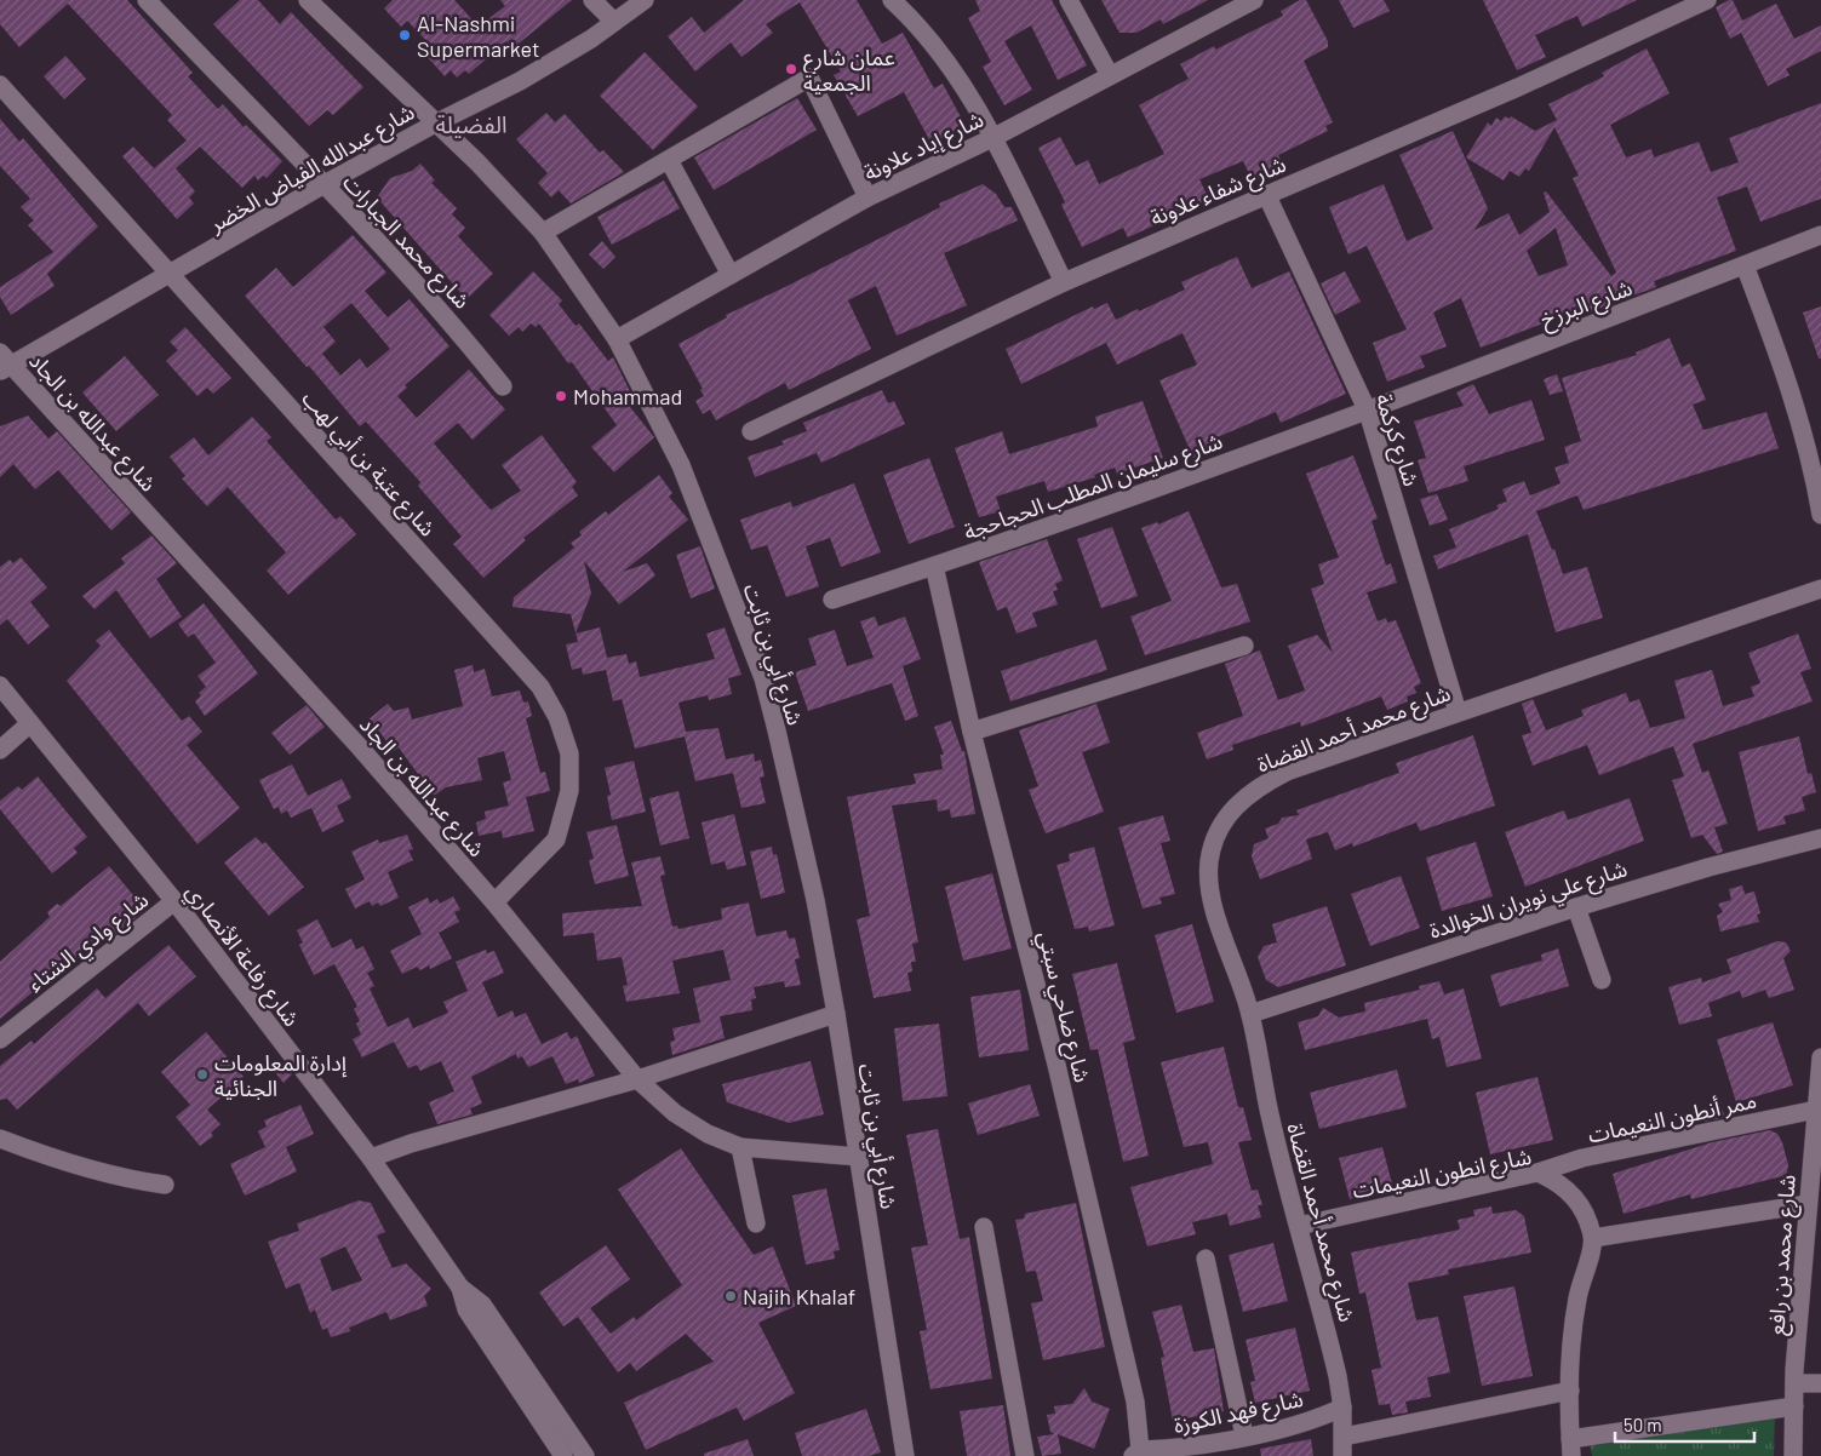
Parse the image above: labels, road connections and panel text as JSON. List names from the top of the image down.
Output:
{
  "streets": {
    "street": [
      "شارع إياد علاونة",
      "شارع عبدالله الفياض الخضر",
      "شارع شفاء علاونة",
      "شارع محمد الجبارات",
      "شارع البرزخ",
      "شارع عبدالله بن الجاد",
      "شارع كركمة",
      "شارع عتبة بن أبي لهب",
      "شارع سليمان المطلب الحجاحجة",
      "شارع أبي بن ثابت",
      "شارع محمد أحمد القضاة",
      "شارع علي نويران الخوالدة",
      "شارع وادي الشتاء",
      "شارع رفاعة الأنصاري",
      "شارع ضاحي سبتي",
      "ممر أنطون النعيمات",
      "شارع انطون النعيمات",
      "شارع محمد بن رافع",
      "شارع فهد الكوزة"
    ]
  },
  "crossings": [
    ["شارع إياد علاونة", "شارع أبي بن ثابت"],
    ["شارع عبدالله الفياض الخضر", "شارع محمد الجبارات"],
    ["شارع عبدالله الفياض الخضر", "شارع عبدالله بن الجاد"],
    ["شارع عبدالله الفياض الخضر", "شارع عتبة بن أبي لهب"],
    ["شارع عبدالله الفياض الخضر", "شارع أبي بن ثابت"],
    ["شارع شفاء علاونة", "شارع كركمة"],
    ["شارع البرزخ", "شارع كركمة"],
    ["شارع البرزخ", "شارع سليمان المطلب الحجاحجة"],
    ["شارع عبدالله بن الجاد", "شارع عتبة بن أبي لهب"],
    ["شارع عبدالله بن الجاد", "شارع أبي بن ثابت"],
    ["شارع كركمة", "شارع سليمان المطلب الحجاحجة"],
    ["شارع كركمة", "شارع محمد أحمد القضاة"],
    ["شارع سليمان المطلب الحجاحجة", "شارع ضاحي سبتي"],
    ["شارع محمد أحمد القضاة", "شارع علي نويران الخوالدة"],
    ["شارع محمد أحمد القضاة", "شارع انطون النعيمات"],
    ["شارع محمد أحمد القضاة", "شارع فهد الكوزة"],
    ["شارع وادي الشتاء", "شارع رفاعة الأنصاري"],
    ["شارع ضاحي سبتي", "شارع فهد الكوزة"],
    ["ممر أنطون النعيمات", "شارع انطون النعيمات"],
    ["ممر أنطون النعيمات", "شارع محمد بن رافع"]
  ],
  "districts": ["الفضيلة"],
  "places": [
    "Al-Nashmi Supermarket",
    "عمان شارع الجمعية",
    "Mohammad",
    "إدارة المعلومات الجنائية",
    "Najih Khalaf"
  ],
  "scale_bar": "50 m"
}
